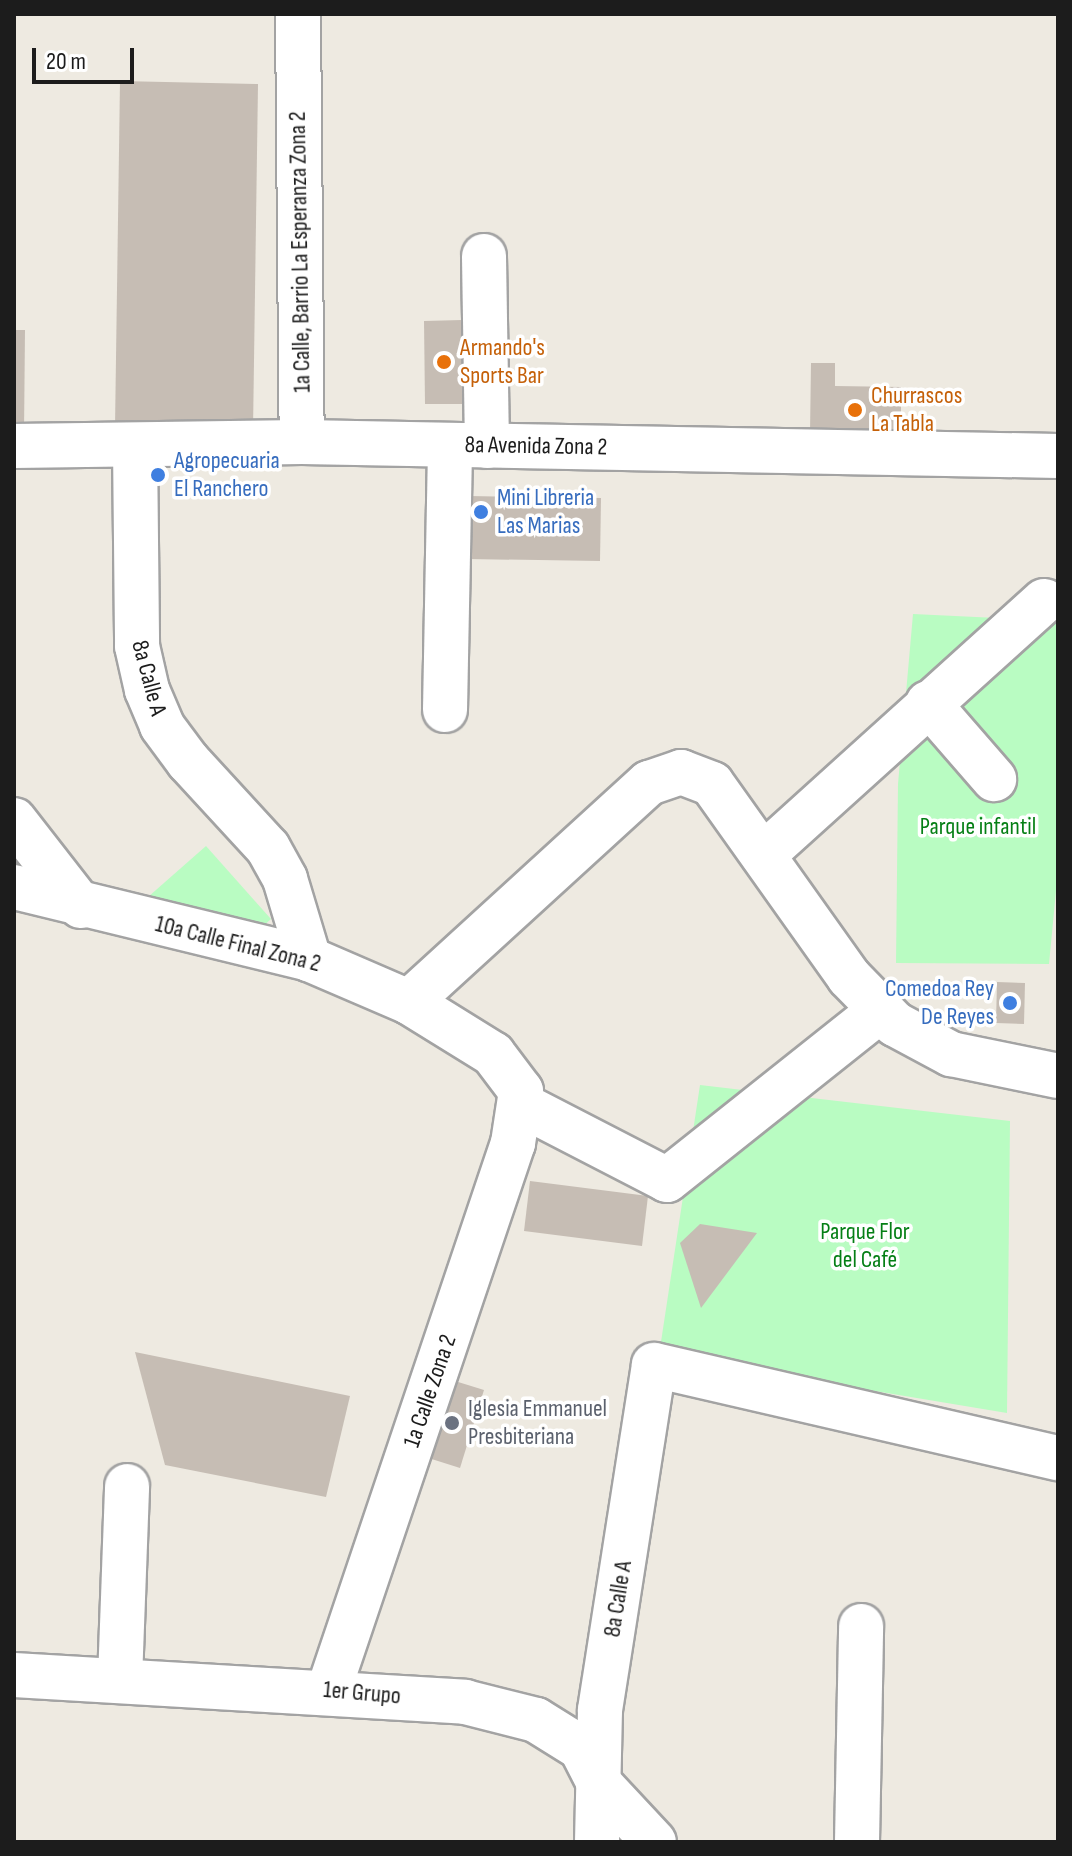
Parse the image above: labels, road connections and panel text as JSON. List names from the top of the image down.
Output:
{
  "streets": {
    "street": [
      "1a Calle, Barrio La Esperanza Zona 2",
      "8a Avenida Zona 2",
      "8a Calle A",
      "10a Calle Final Zona 2",
      "1a Calle Zona 2",
      "1er Grupo"
    ]
  },
  "crossings": [
    ["1a Calle, Barrio La Esperanza Zona 2", "8a Avenida Zona 2"],
    ["8a Avenida Zona 2", "8a Calle A"],
    ["8a Calle A", "10a Calle Final Zona 2"],
    ["8a Calle A", "1er Grupo"],
    ["10a Calle Final Zona 2", "1a Calle Zona 2"],
    ["1a Calle Zona 2", "1er Grupo"]
  ],
  "parks": ["Parque infantil", "Parque Flor del Café"],
  "places": [
    "Armando's Sports Bar",
    "Churrascos La Tabla",
    "Agropecuaria El Ranchero",
    "Mini Libreria Las Marias",
    "Comedoa Rey De Reyes",
    "Iglesia Emmanuel Presbiteriana"
  ],
  "scale_bar": "20 m"
}
